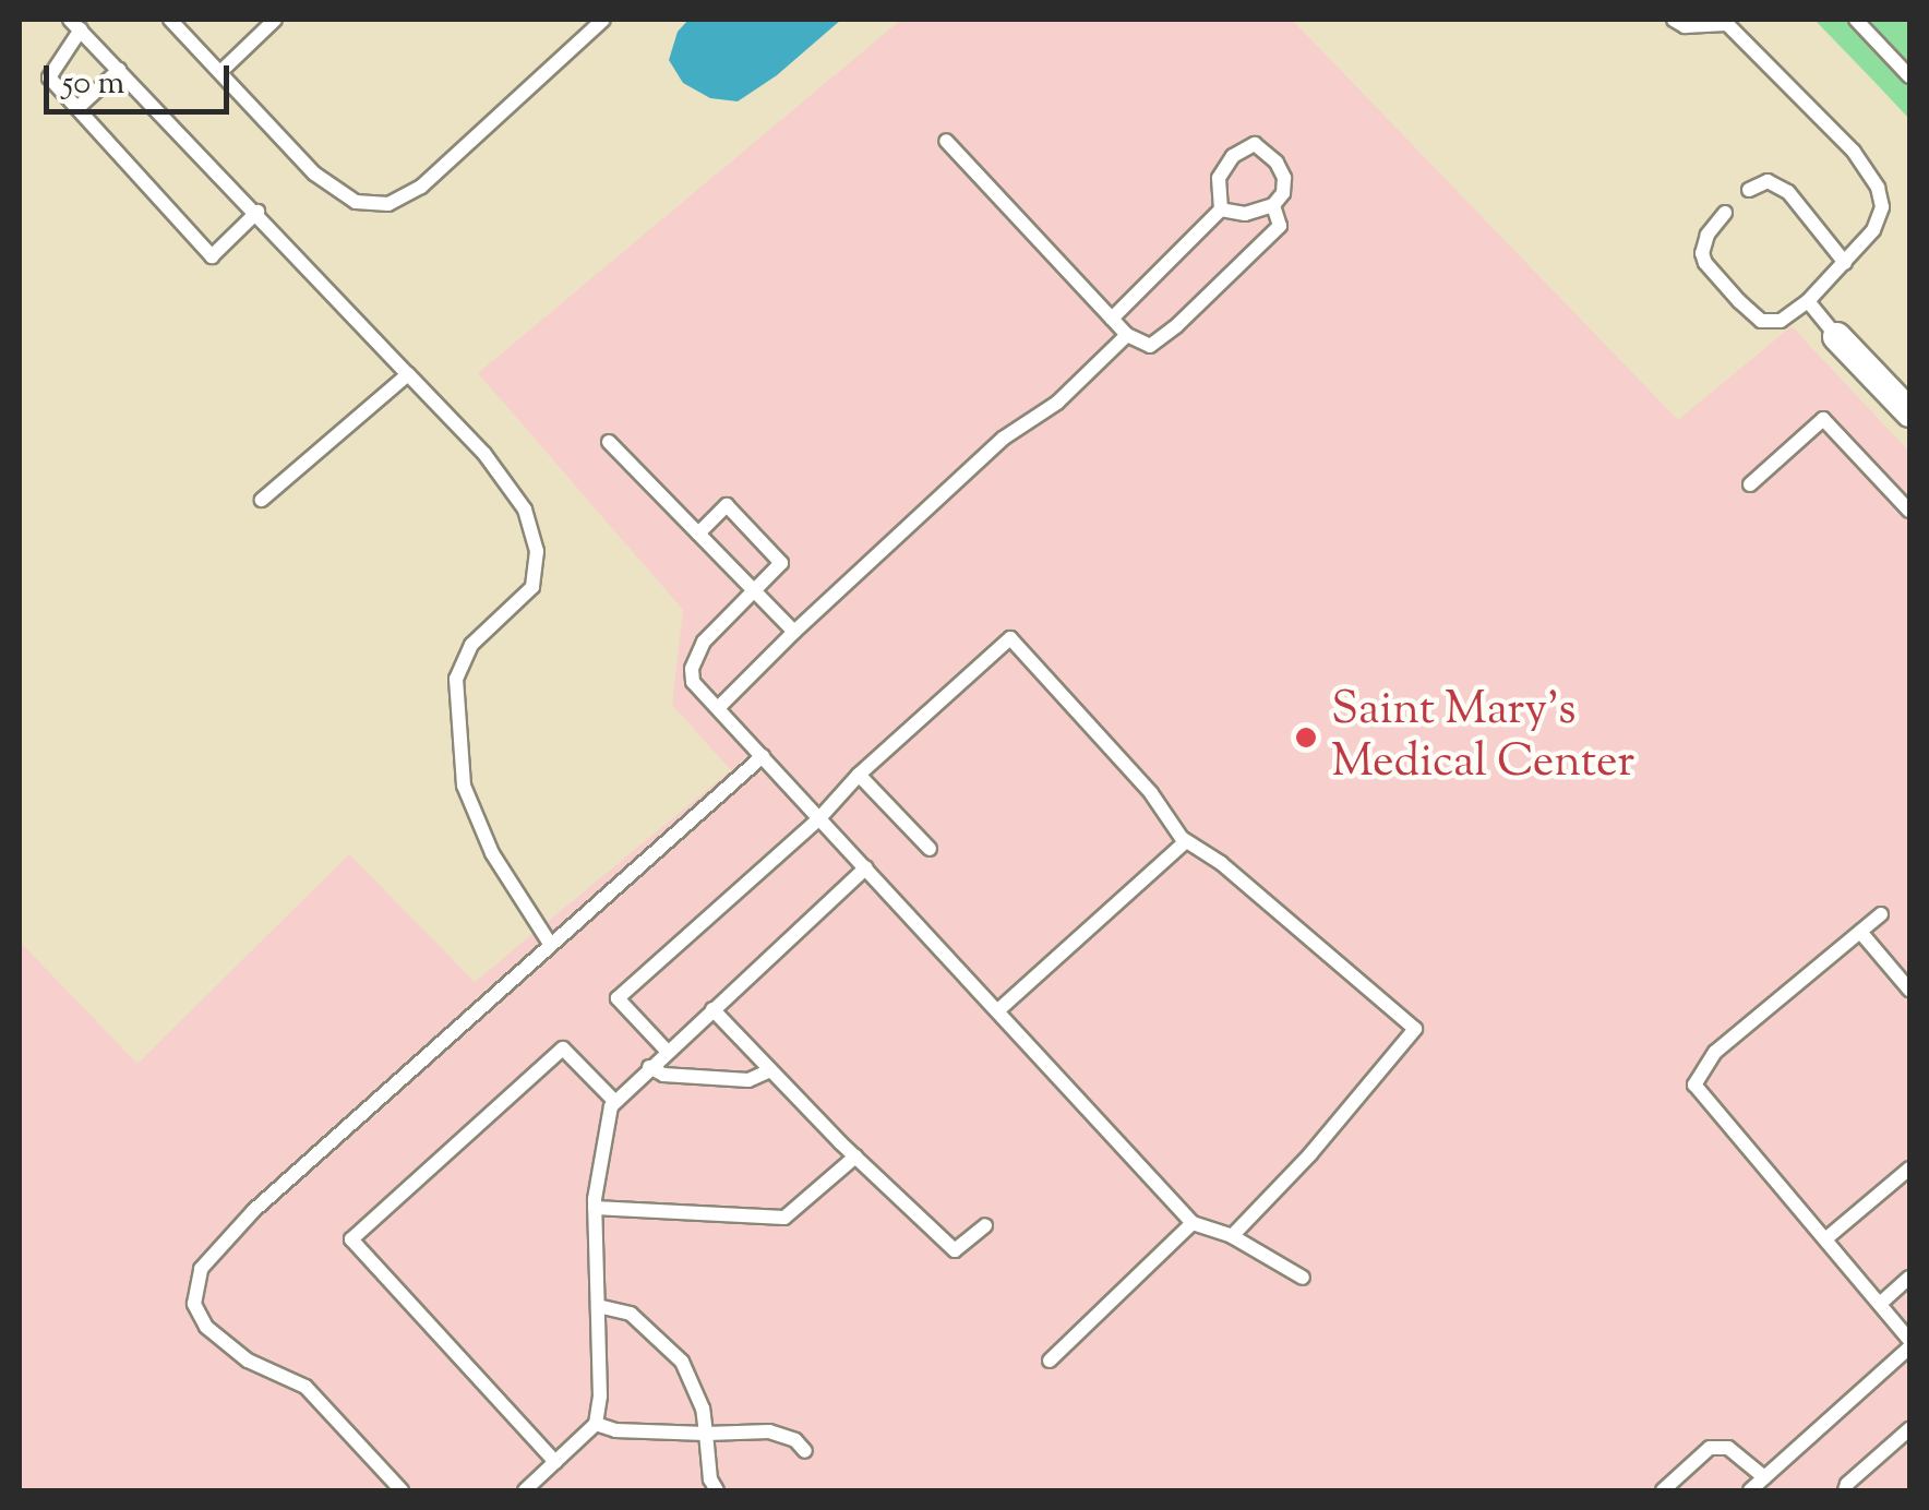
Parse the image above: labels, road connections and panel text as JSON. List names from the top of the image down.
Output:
{
  "places": ["Saint Mary's Medical Center"],
  "scale_bar": "50 m"
}
